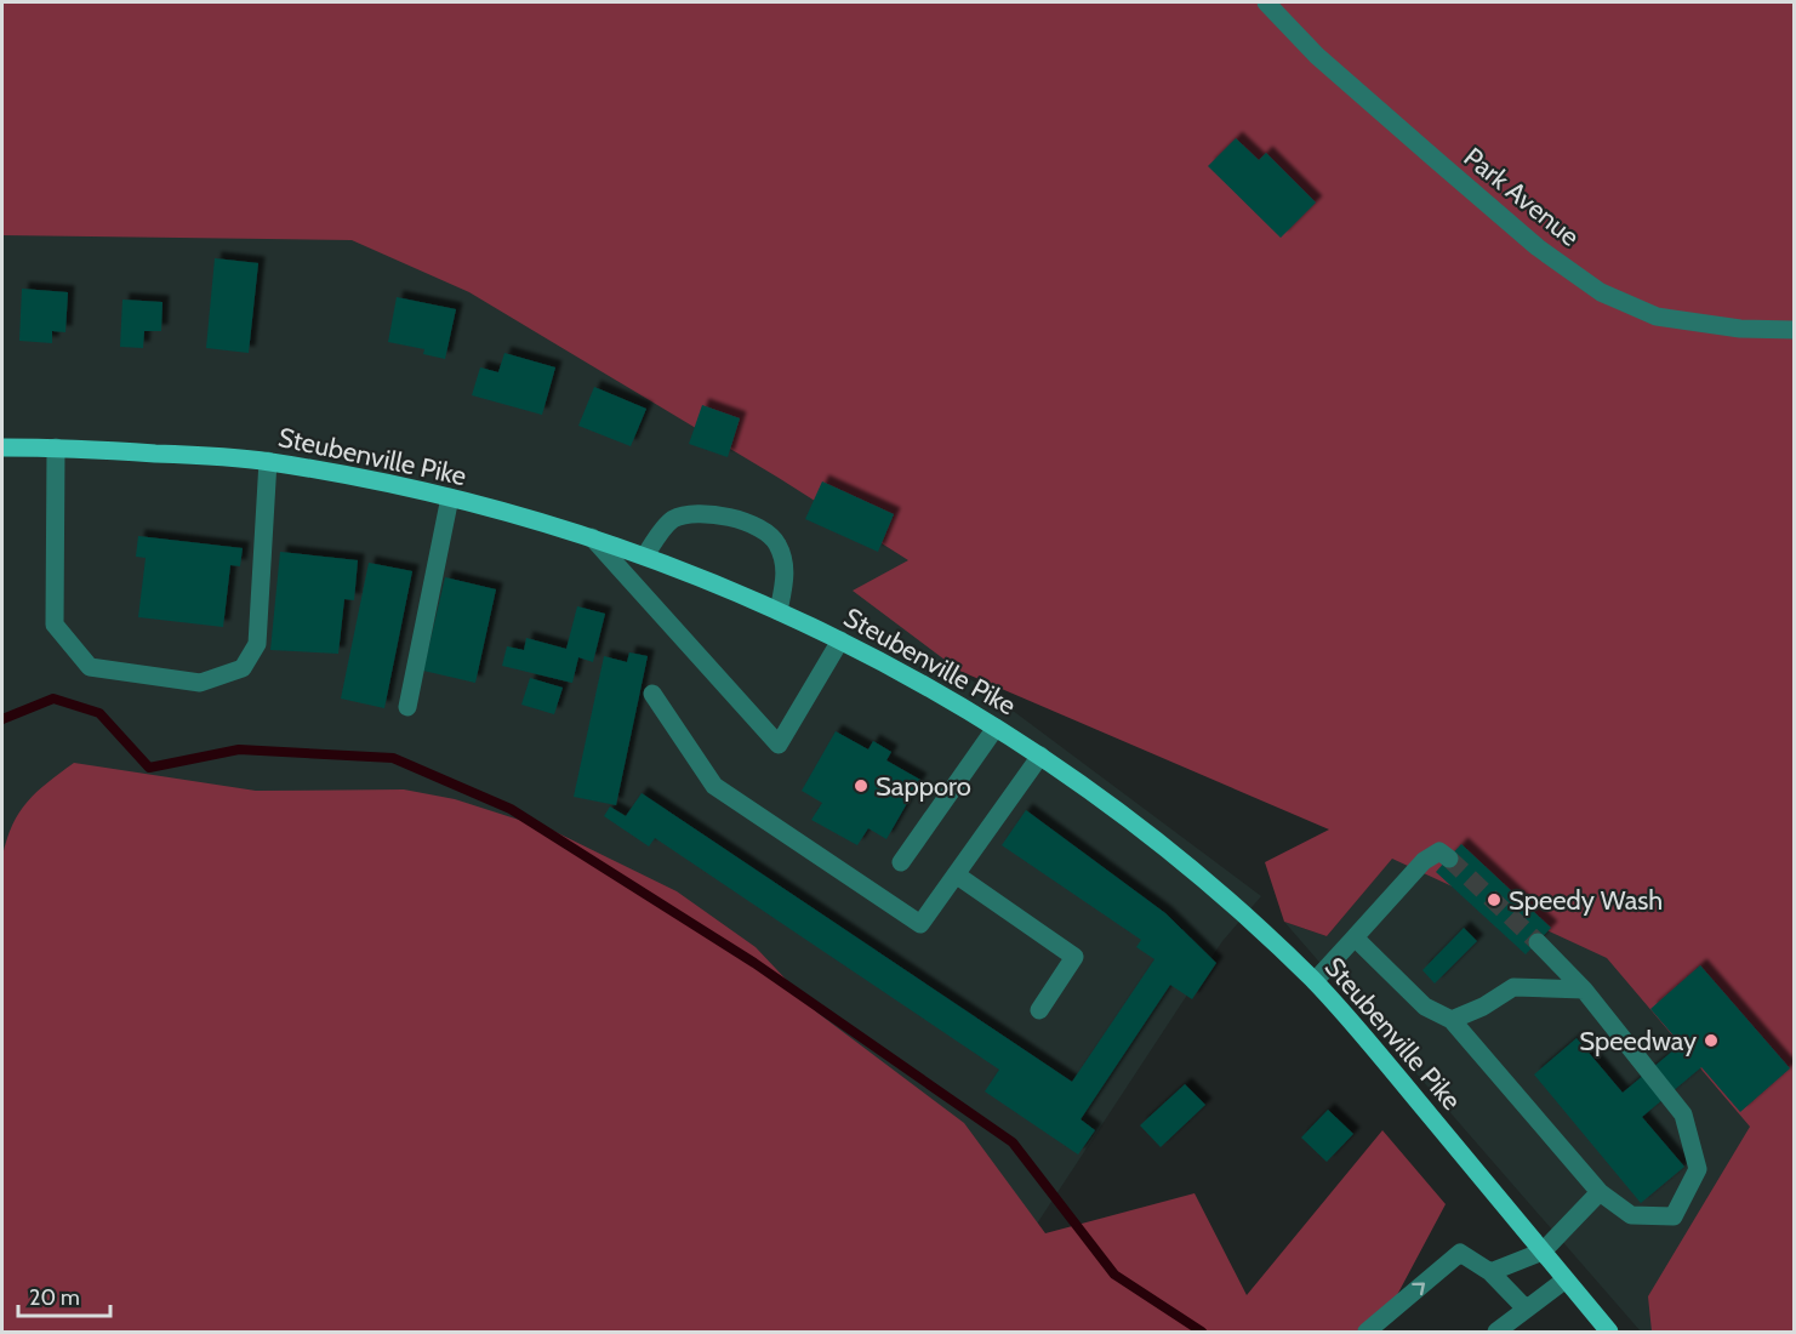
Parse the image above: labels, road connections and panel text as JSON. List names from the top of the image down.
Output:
{
  "streets": {
    "main road": ["Steubenville Pike"],
    "street": ["Park Avenue"]
  },
  "places": ["Sapporo", "Speedy Wash", "Speedway"],
  "scale_bar": "20 m"
}
